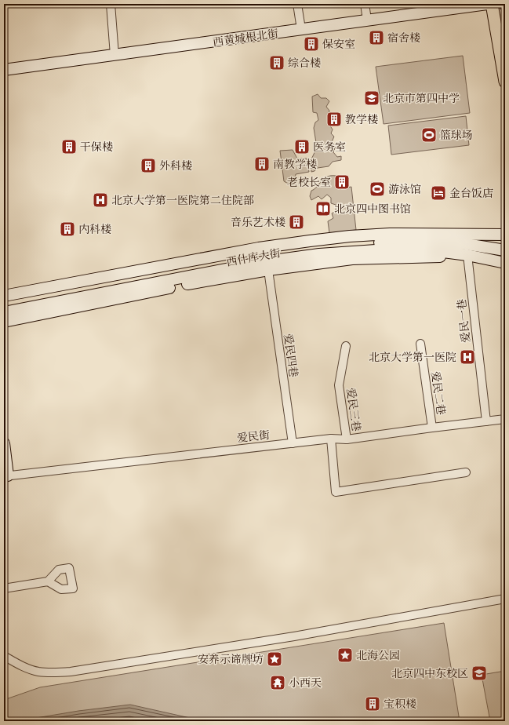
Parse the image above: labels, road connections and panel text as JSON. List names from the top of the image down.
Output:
{
  "streets": {
    "street": [
      "西黄城根北街",
      "西什库大街",
      "爱民一巷",
      "爱民四巷",
      "爱民二巷",
      "爱民三巷",
      "爱民街"
    ]
  },
  "crossings": [
    ["西什库大街", "爱民一巷"],
    ["西什库大街", "爱民四巷"],
    ["爱民一巷", "爱民街"],
    ["爱民四巷", "爱民街"],
    ["爱民二巷", "爱民街"],
    ["爱民三巷", "爱民街"]
  ],
  "places": {
    "building": [
      "宿舍楼",
      "保安室",
      "综合楼",
      "教学楼",
      "干保楼",
      "医务室",
      "南教学楼",
      "外科楼",
      "老校长室",
      "音乐艺术楼",
      "内科楼",
      "宝积楼"
    ],
    "school or university": ["北京市第四中学", "北京四中东校区"],
    "sports": ["篮球场", "游泳馆"],
    "hotel": ["金台饭店"],
    "hospital": ["北京大学第一医院第二住院部", "北京大学第一医院"],
    "library": ["北京四中图书馆"],
    "place": ["北海公园", "安养示谛牌坊"],
    "temple": ["小西天"]
  }
}
